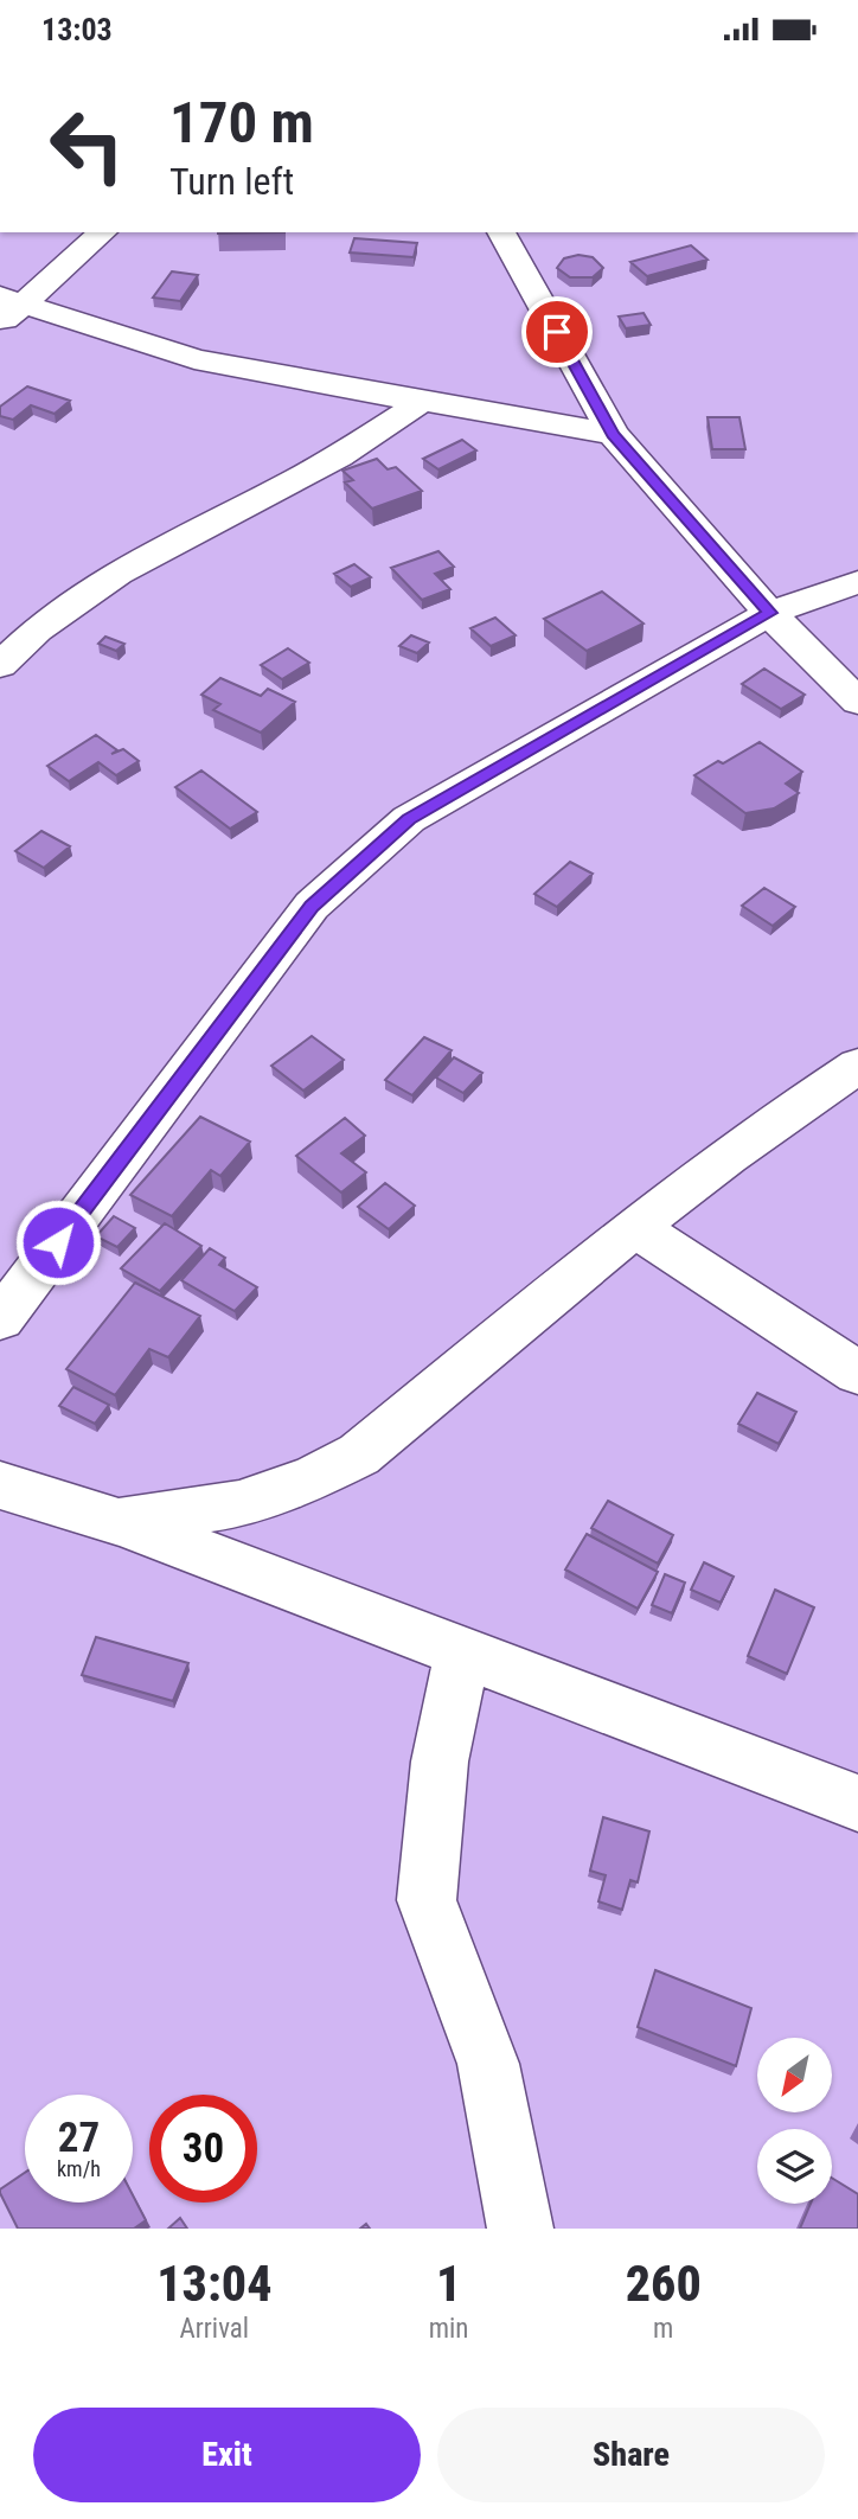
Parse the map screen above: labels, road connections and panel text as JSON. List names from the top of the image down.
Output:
{
  "north": "bottom left",
  "page": {
    "status": "13:03",
    "turn": ["170 m", "Turn left"],
    "speed": "27 km/h",
    "limit": "30",
    "eta": [
      "13:04",
      "Arrival",
      "1",
      "min",
      "260",
      "m"
    ],
    "buttons": ["Exit", "Share"]
  }
}
